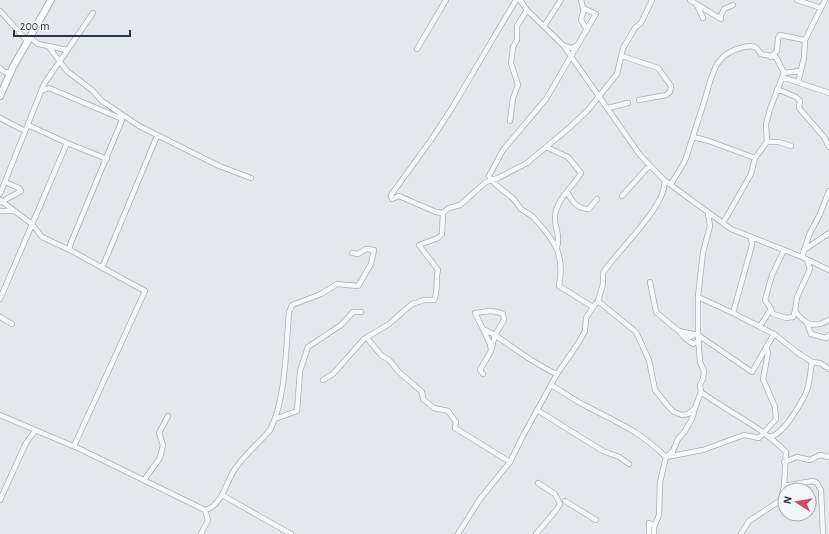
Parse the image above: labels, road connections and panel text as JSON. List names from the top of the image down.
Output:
{
  "scale_bar": "200 m",
  "north": "left"
}
